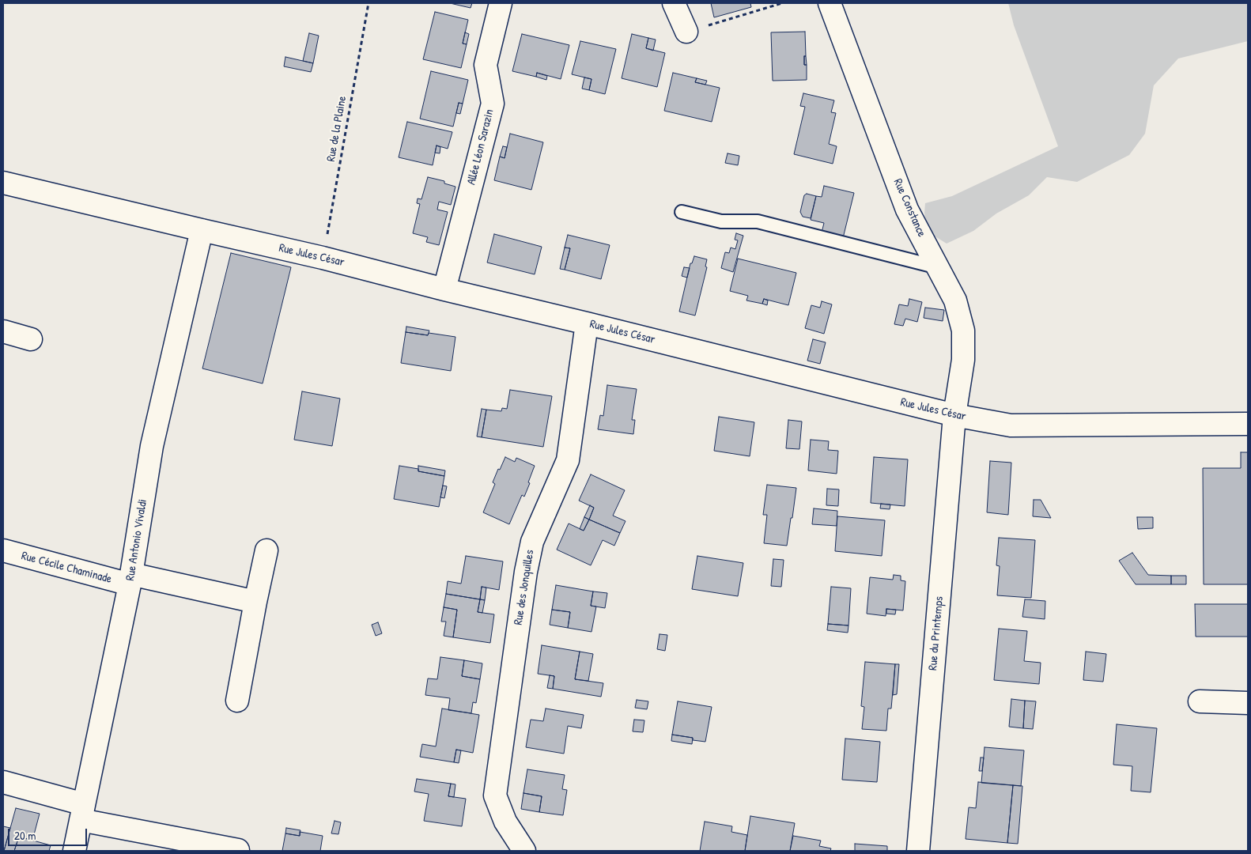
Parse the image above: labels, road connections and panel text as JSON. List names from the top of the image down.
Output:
{
  "streets": {
    "street": [
      "Allée Léon Sarazin",
      "Rue Constance",
      "Rue Jules César",
      "Rue Antonio Vivaldi",
      "Rue Cécile Chaminade",
      "Rue des Jonquilles",
      "Rue du Printemps"
    ],
    "path": ["Rue de la Plaine"]
  },
  "crossings": [
    ["Rue de la Plaine", "Rue Jules César"],
    ["Allée Léon Sarazin", "Rue Jules César"],
    ["Rue Constance", "Rue Jules César"],
    ["Rue Constance", "Rue du Printemps"],
    ["Rue Jules César", "Rue Antonio Vivaldi"],
    ["Rue Jules César", "Rue des Jonquilles"],
    ["Rue Jules César", "Rue du Printemps"],
    ["Rue Antonio Vivaldi", "Rue Cécile Chaminade"]
  ],
  "scale_bar": "20 m"
}
